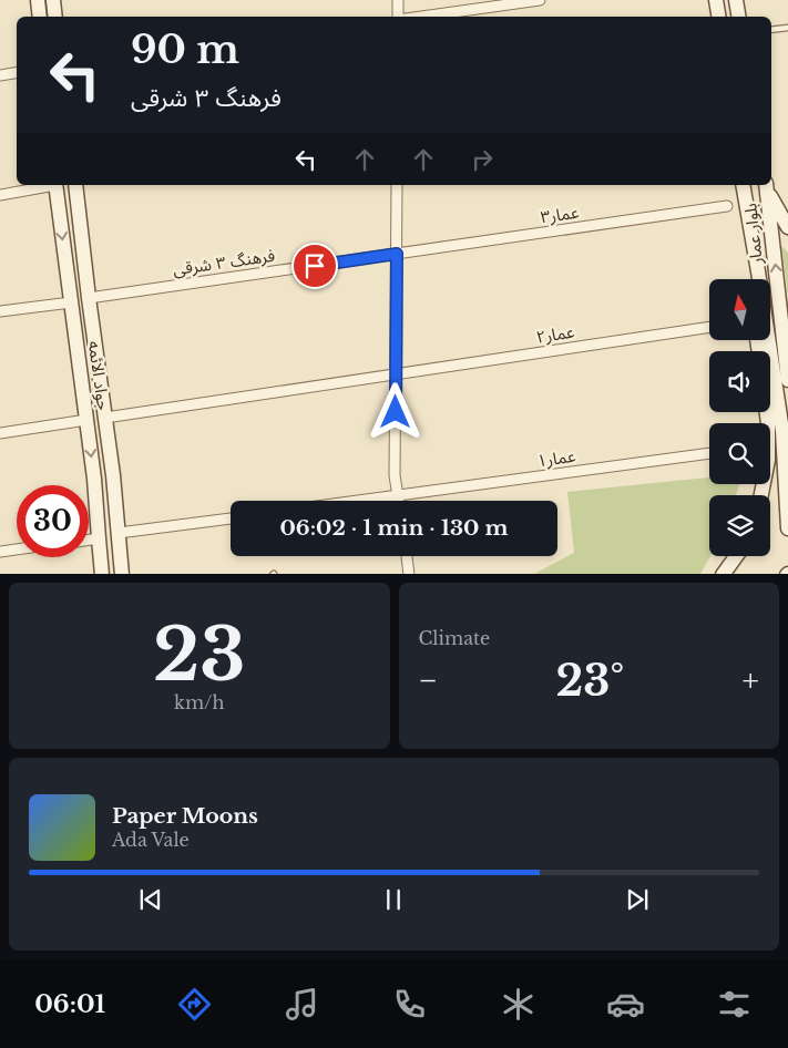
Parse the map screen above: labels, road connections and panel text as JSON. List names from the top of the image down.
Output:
{
  "streets": {
    "street": [
      "عمار۳",
      "بلوار عمار",
      "فرهنگ ۳ شرقی",
      "عمار۲",
      "جواد الائمه",
      "عمار۱"
    ]
  },
  "crossings": [
    ["عمار۳", "فرهنگ ۳ شرقی"],
    ["فرهنگ ۳ شرقی", "جواد الائمه"],
    ["عمار۲", "جواد الائمه"]
  ],
  "north": "top",
  "page": {
    "turn": ["90 m", "فرهنگ ۳ شرقی"],
    "limit": "30",
    "trip": "06:02 · 1 min · 130 m",
    "tile": [
      ["23", "km/h"],
      "Climate"
    ],
    "heat": ["−", "23°", "+"],
    "song": ["Paper Moons", "Ada Vale"],
    "tabs": "06:01"
  }
}
